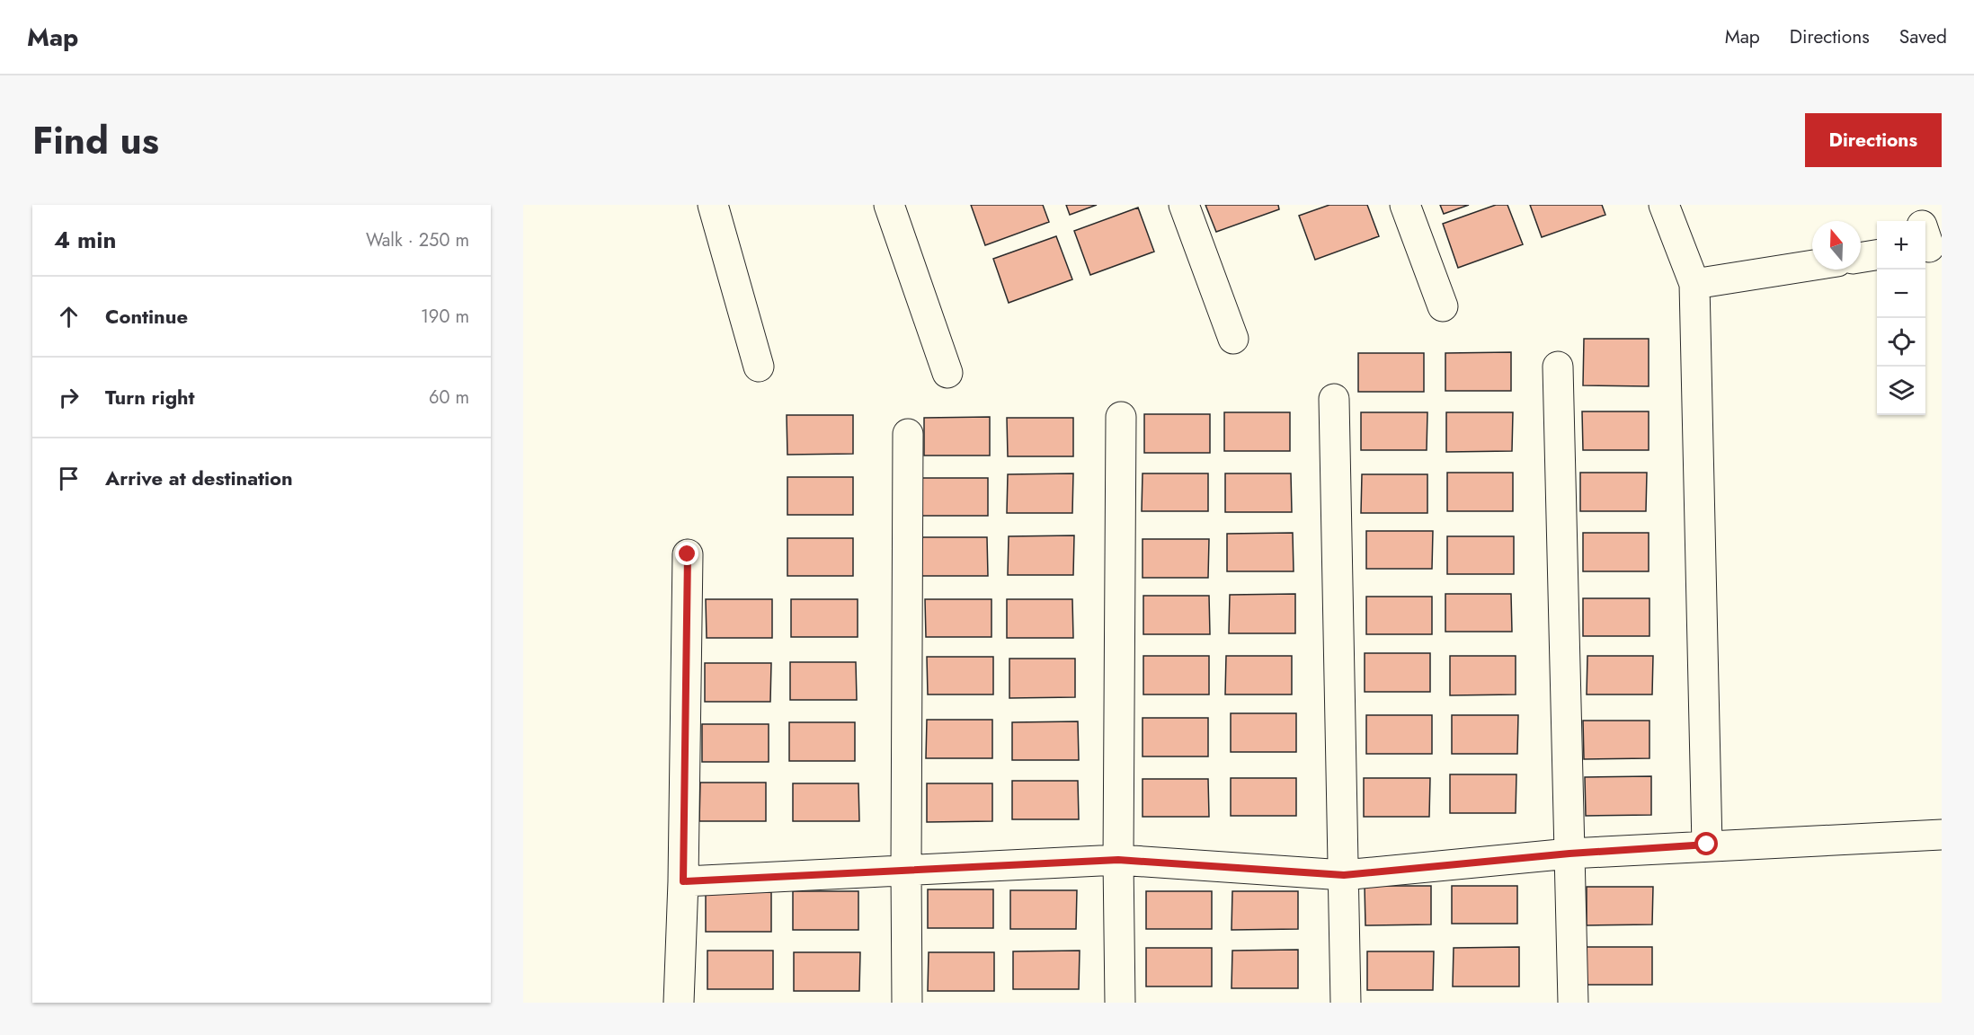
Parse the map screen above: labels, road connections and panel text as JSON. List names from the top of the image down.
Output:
{
  "north": "top",
  "page": {
    "header": "Map",
    "nav": ["Map", "Directions", "Saved"],
    "title": "Find us",
    "buttons": "Directions",
    "heading": ["4 min", "Walk · 250 m"],
    "map_buttons": ["+", "−"],
    "list": [
      ["Continue", "190 m"],
      ["Turn right", "60 m"],
      "Arrive at destination"
    ]
  }
}
